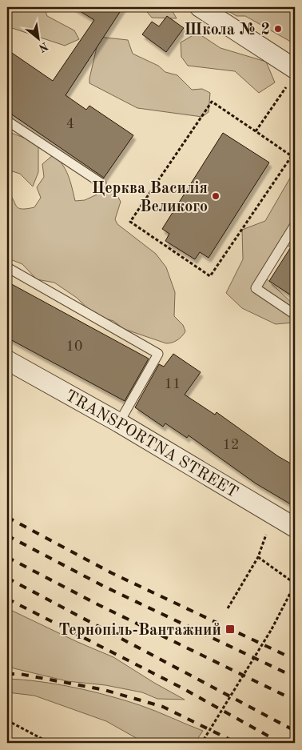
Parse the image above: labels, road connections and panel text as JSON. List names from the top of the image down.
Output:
{
  "streets": {
    "street": ["TRANSPORTNA STREET"]
  },
  "places": {
    "other": ["Школа № 2", "Церква Василія Великого"],
    "transit": ["Тернопіль-Вантажний"]
  },
  "house_numbers": [
    "4",
    "10",
    "11",
    "12"
  ],
  "north": "bottom right"
}
